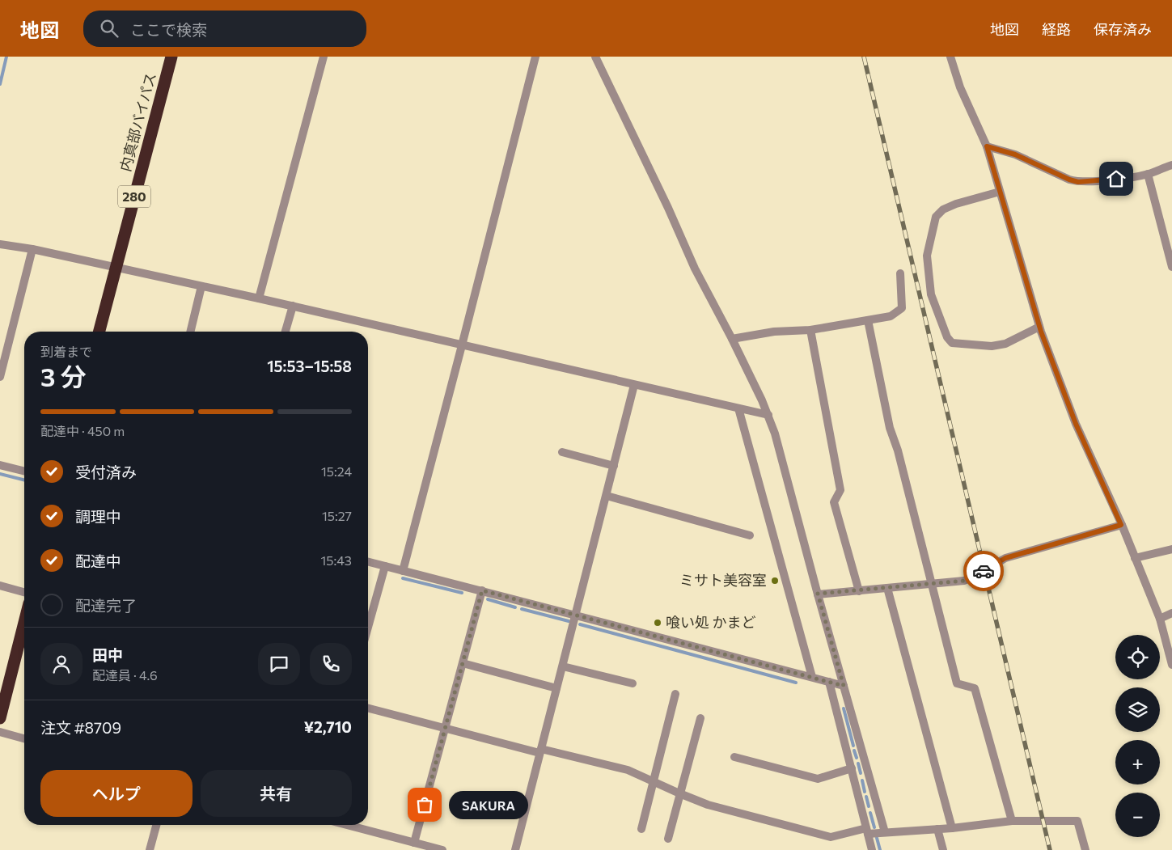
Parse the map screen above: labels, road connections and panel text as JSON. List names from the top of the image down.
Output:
{
  "streets": {
    "highway": ["内真部バイパス", "280"]
  },
  "places": ["ミサト美容室", "喰い処 かまど", "SAKURA"],
  "page": {
    "header": "地図",
    "search": "ここで検索",
    "nav": ["地図", "経路", "保存済み"],
    "heading": ["3 分", "到着まで", "15:53–15:58"],
    "panel": [
      "田中",
      "配達員 · 4.6",
      "注文 #8709",
      "¥2,710"
    ],
    "bar": "配達中 · 450 m",
    "list": [
      ["受付済み", "15:24"],
      ["調理中", "15:27"],
      ["配達中", "15:43"],
      "配達完了"
    ],
    "map_buttons": ["+", "−"],
    "buttons": ["ヘルプ", "共有"],
    "bubble": "SAKURA"
  }
}
